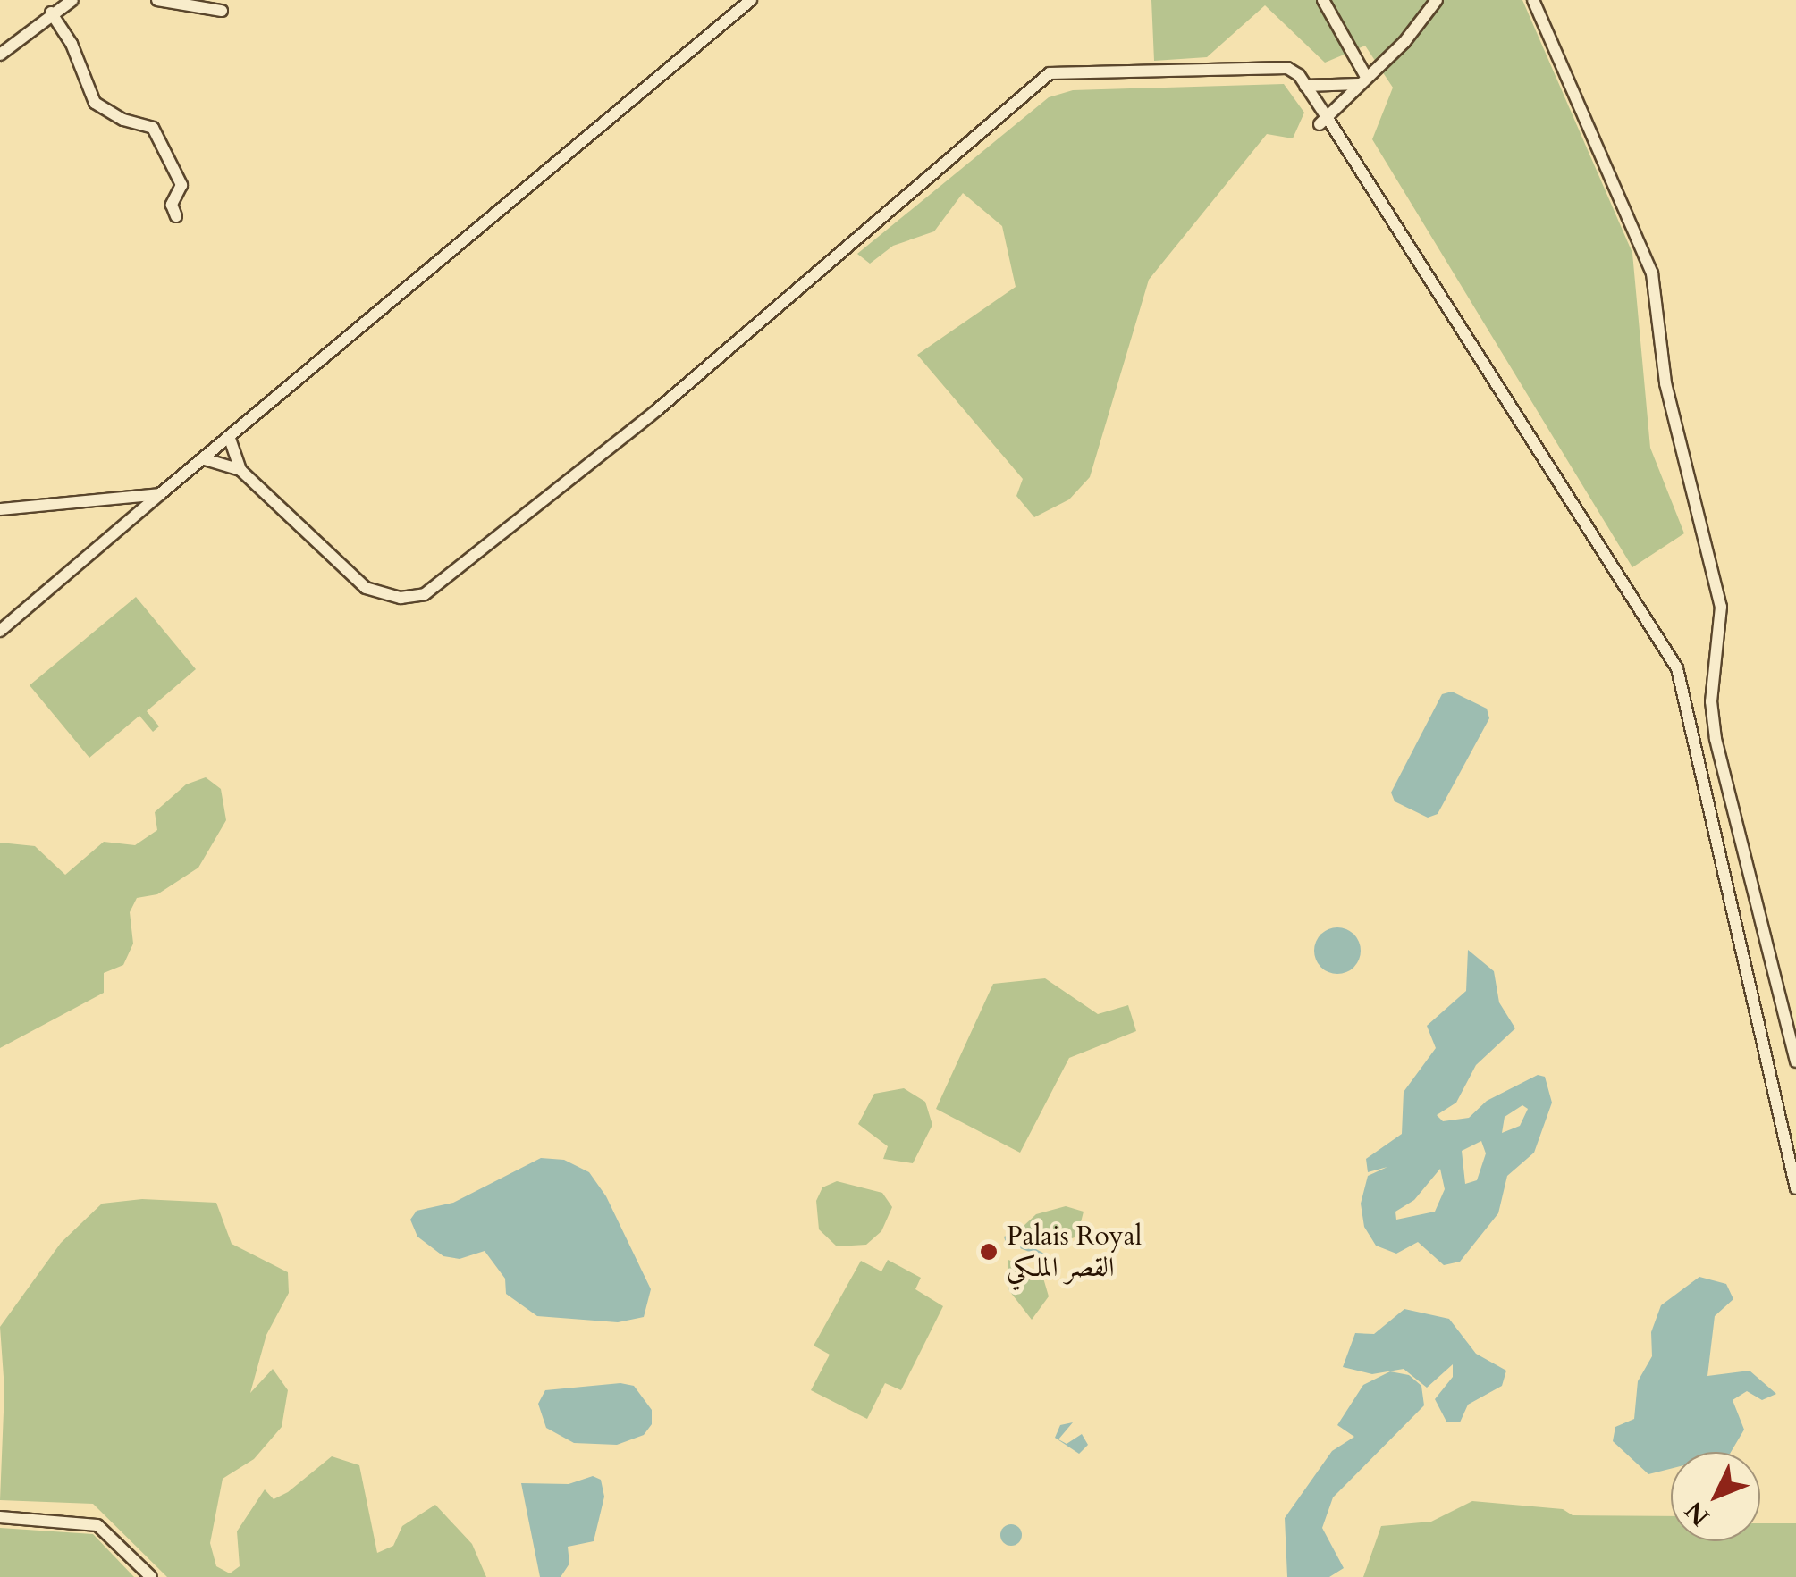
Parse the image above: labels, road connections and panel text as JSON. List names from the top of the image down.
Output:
{
  "places": ["Palais Royal القصر الملكي"],
  "north": "bottom left"
}
